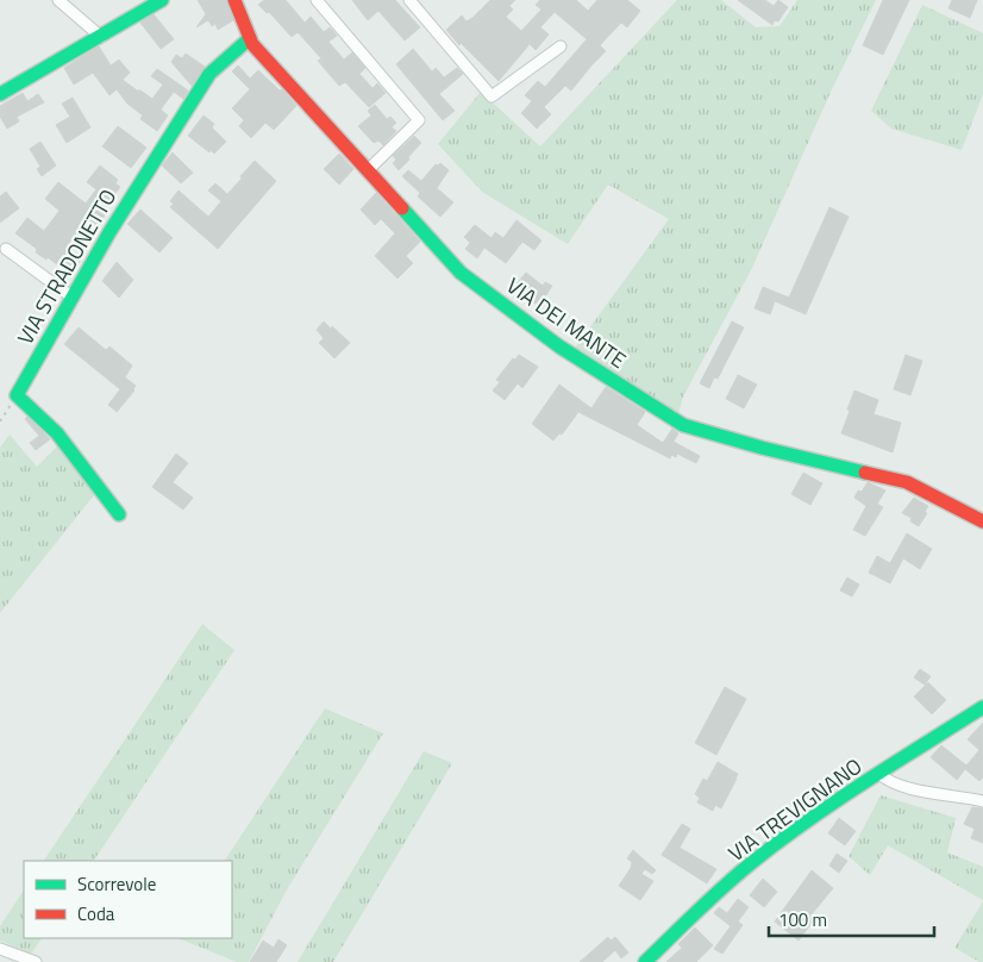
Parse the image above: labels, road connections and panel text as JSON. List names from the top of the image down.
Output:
{
  "streets": {
    "street": ["VIA STRADONETTO", "VIA DEI MANTE", "VIA TREVIGNANO"]
  },
  "crossings": [
    ["VIA STRADONETTO", "VIA DEI MANTE"]
  ],
  "legend": ["Scorrevole", "Coda"],
  "scale_bar": "100 m"
}
